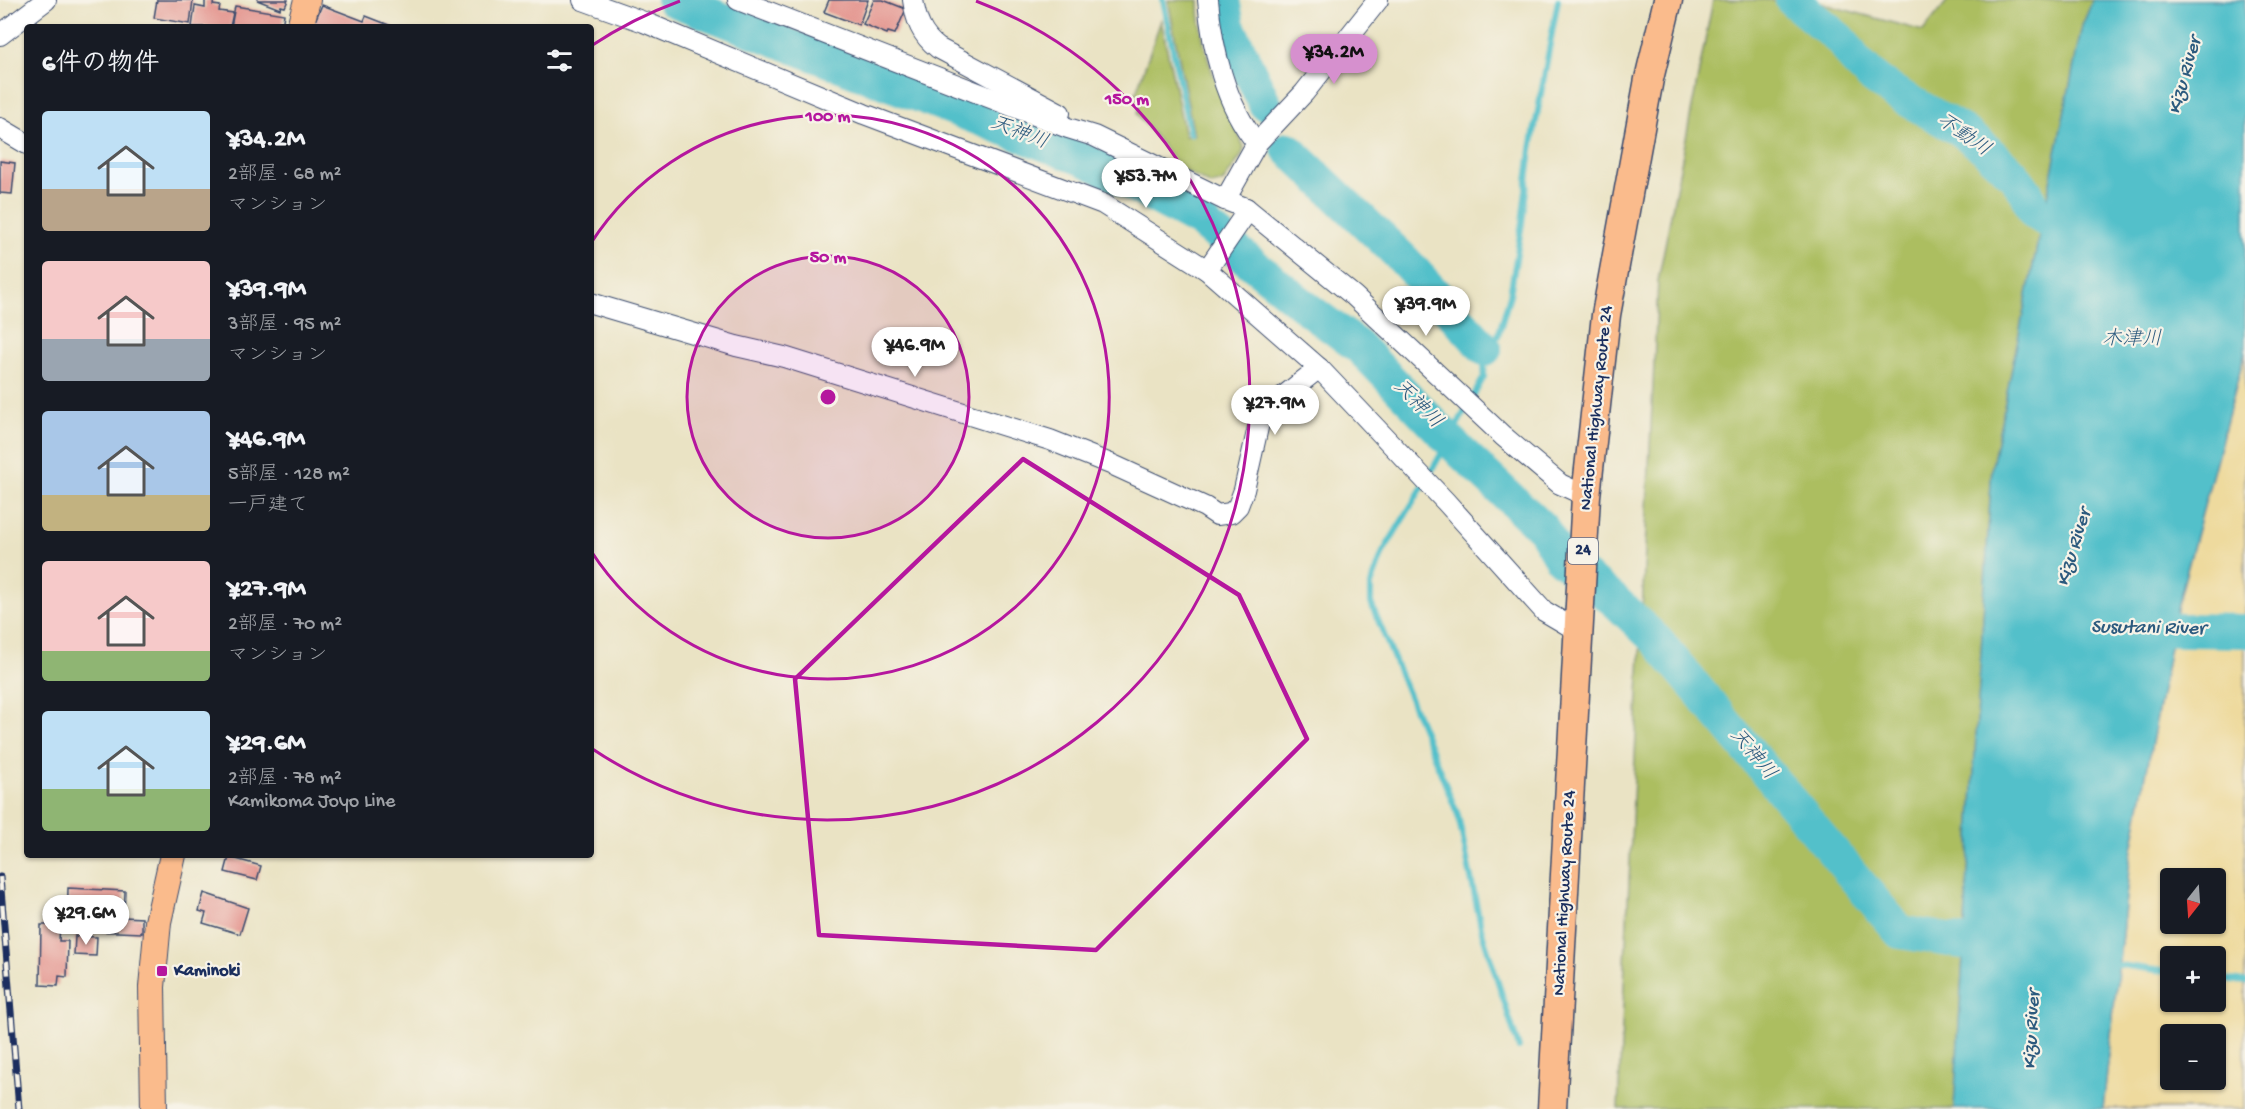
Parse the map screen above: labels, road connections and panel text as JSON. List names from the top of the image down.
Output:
{
  "streets": {
    "highway": ["National Highway Route 24", "24"]
  },
  "water": [
    "Kizu River",
    "天神川",
    "不動川",
    "木津川",
    "Susutani River"
  ],
  "places": {
    "transit": ["Kaminoki"]
  },
  "north": "bottom",
  "page": {
    "heading": "6件の物件",
    "price": [
      "¥34.2M",
      "¥53.7M",
      "¥39.9M",
      "¥46.9M",
      "¥27.9M",
      "¥29.6M"
    ],
    "list": [
      {
        "name": "¥34.2M",
        "note": "2部屋 · 68 m² · マンション"
      },
      {
        "name": "¥39.9M",
        "note": "3部屋 · 95 m² · マンション"
      },
      {
        "name": "¥46.9M",
        "note": "5部屋 · 128 m² · 一戸建て"
      },
      {
        "name": "¥27.9M",
        "note": "2部屋 · 70 m² · マンション"
      },
      {
        "name": "¥29.6M",
        "note": "2部屋 · 78 m² · Kamikoma Joyo Line"
      }
    ],
    "map_buttons": ["+", "−"]
  },
  "rings": ["150 m", "100 m", "50 m"]
}
